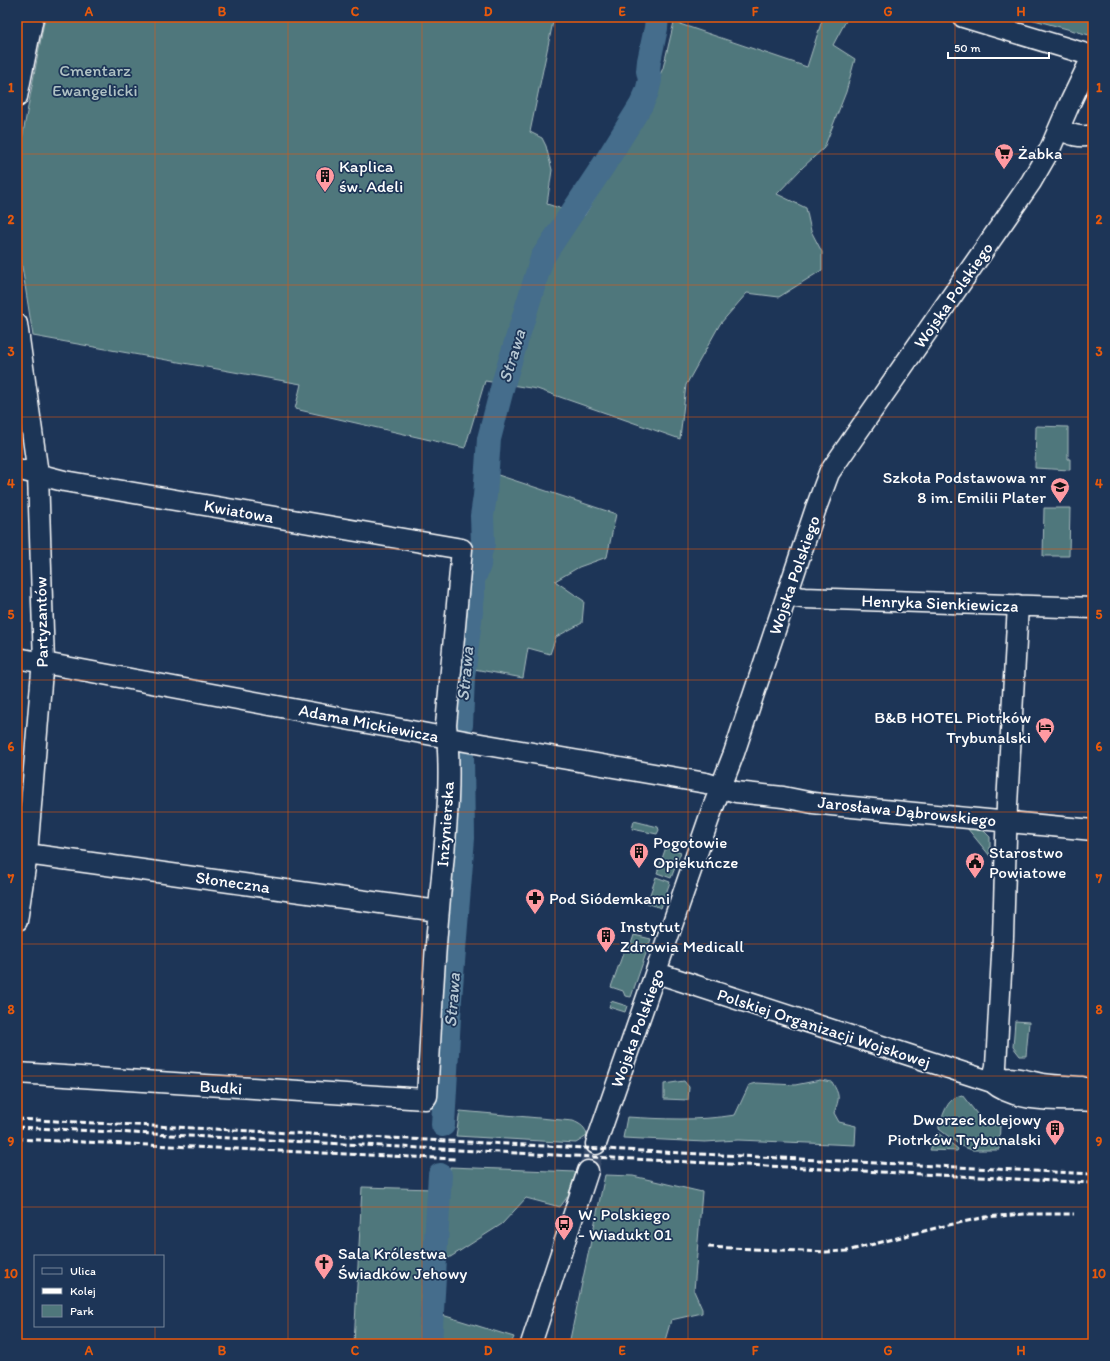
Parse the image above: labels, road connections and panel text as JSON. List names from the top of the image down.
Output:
{
  "streets": {
    "street": [
      "Wojska Polskiego",
      "Kwiatowa",
      "Henryka Sienkiewicza",
      "Partyzantów",
      "Adama Mickiewicza",
      "Jarosława Dąbrowskiego",
      "Inżynierska",
      "Słoneczna",
      "Polskiej Organizacji Wojskowej",
      "Budki"
    ]
  },
  "crossings": [
    ["Wojska Polskiego", "Henryka Sienkiewicza"],
    ["Wojska Polskiego", "Adama Mickiewicza"],
    ["Wojska Polskiego", "Jarosława Dąbrowskiego"],
    ["Wojska Polskiego", "Polskiej Organizacji Wojskowej"],
    ["Kwiatowa", "Partyzantów"],
    ["Kwiatowa", "Inżynierska"],
    ["Partyzantów", "Adama Mickiewicza"],
    ["Partyzantów", "Słoneczna"],
    ["Adama Mickiewicza", "Jarosława Dąbrowskiego"],
    ["Adama Mickiewicza", "Inżynierska"],
    ["Inżynierska", "Słoneczna"],
    ["Inżynierska", "Budki"]
  ],
  "water": ["Strawa"],
  "parks": ["Cmentarz Ewangelicki"],
  "places": {
    "supermarket": ["Żabka"],
    "building": [
      "Kaplica św. Adeli",
      "Pogotowie Opiekuńcze",
      "Instytut Zdrowia Medicall",
      "Dworzec kolejowy Piotrków Trybunalski"
    ],
    "school or university": ["Szkoła Podstawowa nr 8 im. Emilii Plater"],
    "hotel": ["B&B HOTEL Piotrków Trybunalski"],
    "public building": ["Starostwo Powiatowe"],
    "pharmacy": ["Pod Siódemkami"],
    "bus stop": ["W. Polskiego - Wiadukt 01"],
    "church": ["Sala Królestwa Świadków Jehowy"]
  },
  "legend": ["Ulica", "Kolej", "Park"],
  "scale_bar": "50 m",
  "grid": {
    "columns": [
      "A",
      "B",
      "C",
      "D",
      "E",
      "F",
      "G",
      "H"
    ],
    "rows": [
      "1",
      "2",
      "3",
      "4",
      "5",
      "6",
      "7",
      "8",
      "9",
      "10"
    ]
  }
}
